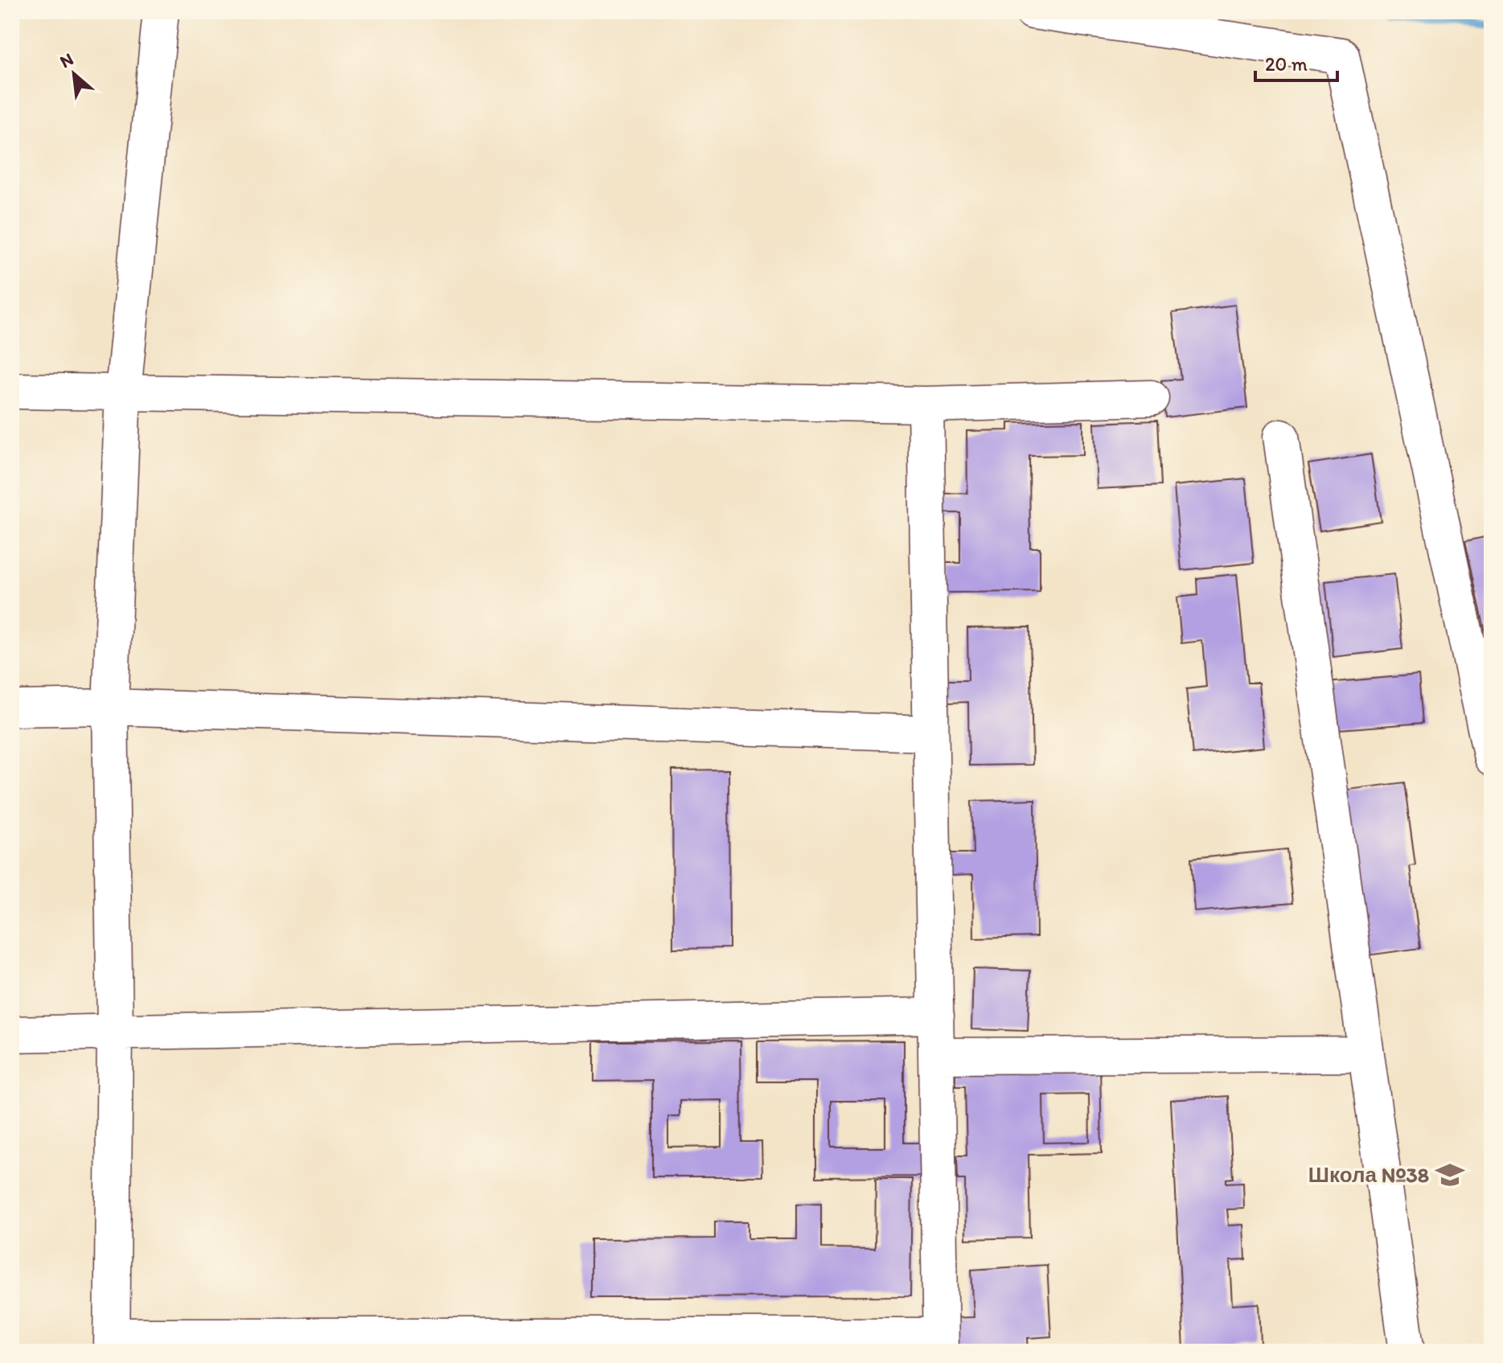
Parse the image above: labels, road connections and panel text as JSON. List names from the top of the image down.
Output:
{
  "places": {
    "school or university": ["Школа №38"]
  },
  "scale_bar": "20 m",
  "north": "top left"
}
